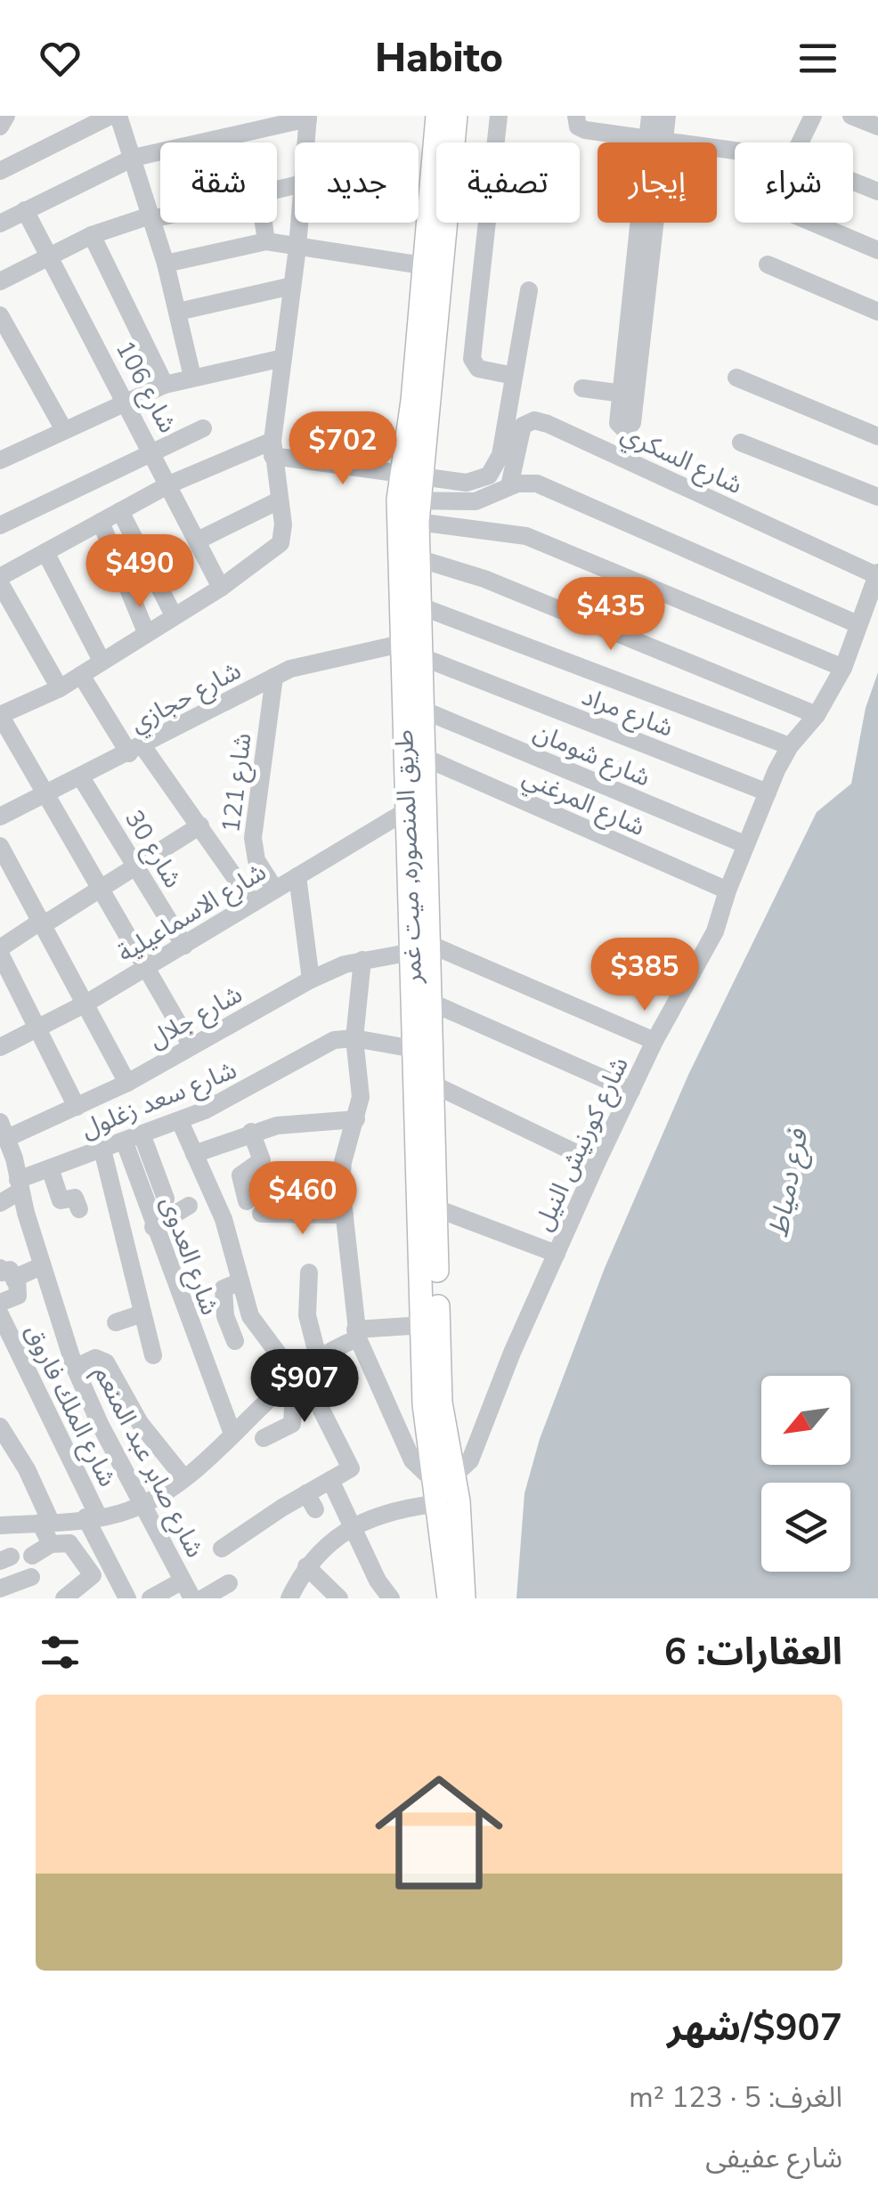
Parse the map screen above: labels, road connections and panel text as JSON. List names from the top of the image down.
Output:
{
  "streets": {
    "main road": ["طريق المنصوره, ميت غمر"],
    "street": [
      "شارع 106",
      "شارع السكري",
      "شارع حجازي",
      "شارع مراد",
      "شارع شومان",
      "شارع 121",
      "شارع المرغني",
      "شارع 30",
      "شارع الاسماعيلية",
      "شارع جلال",
      "شارع سعد زغلول",
      "شارع كورنيش النيل",
      "شارع العدوى",
      "شارع الملك فاروق",
      "شارع صابر عبد المنعم"
    ]
  },
  "crossings": [
    ["شارع السكري", "شارع كورنيش النيل"],
    ["شارع حجازي", "شارع مراد"],
    ["شارع حجازي", "شارع 121"],
    ["شارع حجازي", "شارع 30"],
    ["شارع حجازي", "طريق المنصوره, ميت غمر"],
    ["شارع مراد", "طريق المنصوره, ميت غمر"],
    ["شارع مراد", "شارع كورنيش النيل"],
    ["شارع شومان", "طريق المنصوره, ميت غمر"],
    ["شارع شومان", "شارع كورنيش النيل"],
    ["شارع 121", "شارع الاسماعيلية"],
    ["شارع المرغني", "طريق المنصوره, ميت غمر"],
    ["شارع المرغني", "شارع كورنيش النيل"],
    ["شارع 30", "شارع الاسماعيلية"],
    ["طريق المنصوره, ميت غمر", "شارع الاسماعيلية"],
    ["طريق المنصوره, ميت غمر", "شارع جلال"],
    ["طريق المنصوره, ميت غمر", "شارع سعد زغلول"],
    ["طريق المنصوره, ميت غمر", "شارع كورنيش النيل"],
    ["شارع جلال", "شارع صابر عبد المنعم"],
    ["شارع سعد زغلول", "شارع العدوى"],
    ["شارع سعد زغلول", "شارع صابر عبد المنعم"],
    ["شارع الملك فاروق", "شارع صابر عبد المنعم"]
  ],
  "water": ["فرع دمياط"],
  "north": "bottom left",
  "page": {
    "header": "Habito",
    "chip": [
      "شراء",
      "إيجار",
      "تصفية",
      "جديد",
      "شقة"
    ],
    "price": [
      "$702",
      "$490",
      "$435",
      "$385",
      "$460",
      "$907"
    ],
    "heading": "العقارات: 6",
    "list": [
      {
        "name": "$907/شهر",
        "note": "الغرف: 5 · 123 m² · شارع عفيفى"
      }
    ]
  }
}
